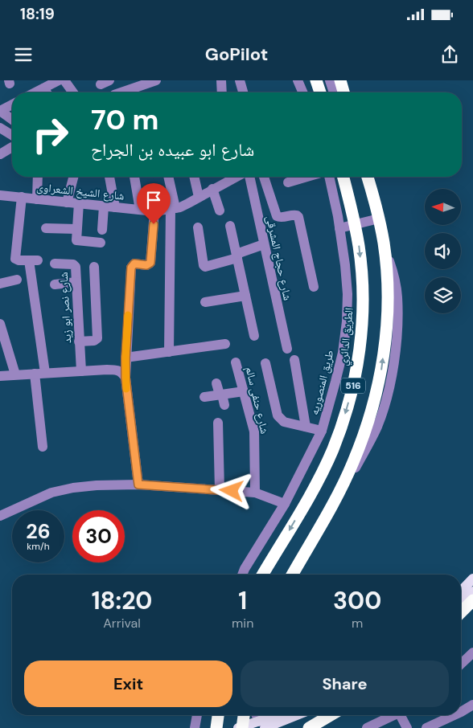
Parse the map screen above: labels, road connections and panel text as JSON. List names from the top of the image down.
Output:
{
  "streets": {
    "highway": ["الطريق الدائري", "516"],
    "street": [
      "شارع الشيخ الشعراوى",
      "شارع حجاج المشرقى",
      "شارع نصر ابو زيد",
      "طريق المنصوريه",
      "شارع حنفى سالم"
    ]
  },
  "north": "left",
  "page": {
    "status": "18:19",
    "header": "GoPilot",
    "turn": ["70 m", "شارع ابو عبيده بن الجراح"],
    "speed": "26 km/h",
    "limit": "30",
    "eta": [
      "18:20",
      "Arrival",
      "1",
      "min",
      "300",
      "m"
    ],
    "buttons": ["Exit", "Share"]
  }
}
